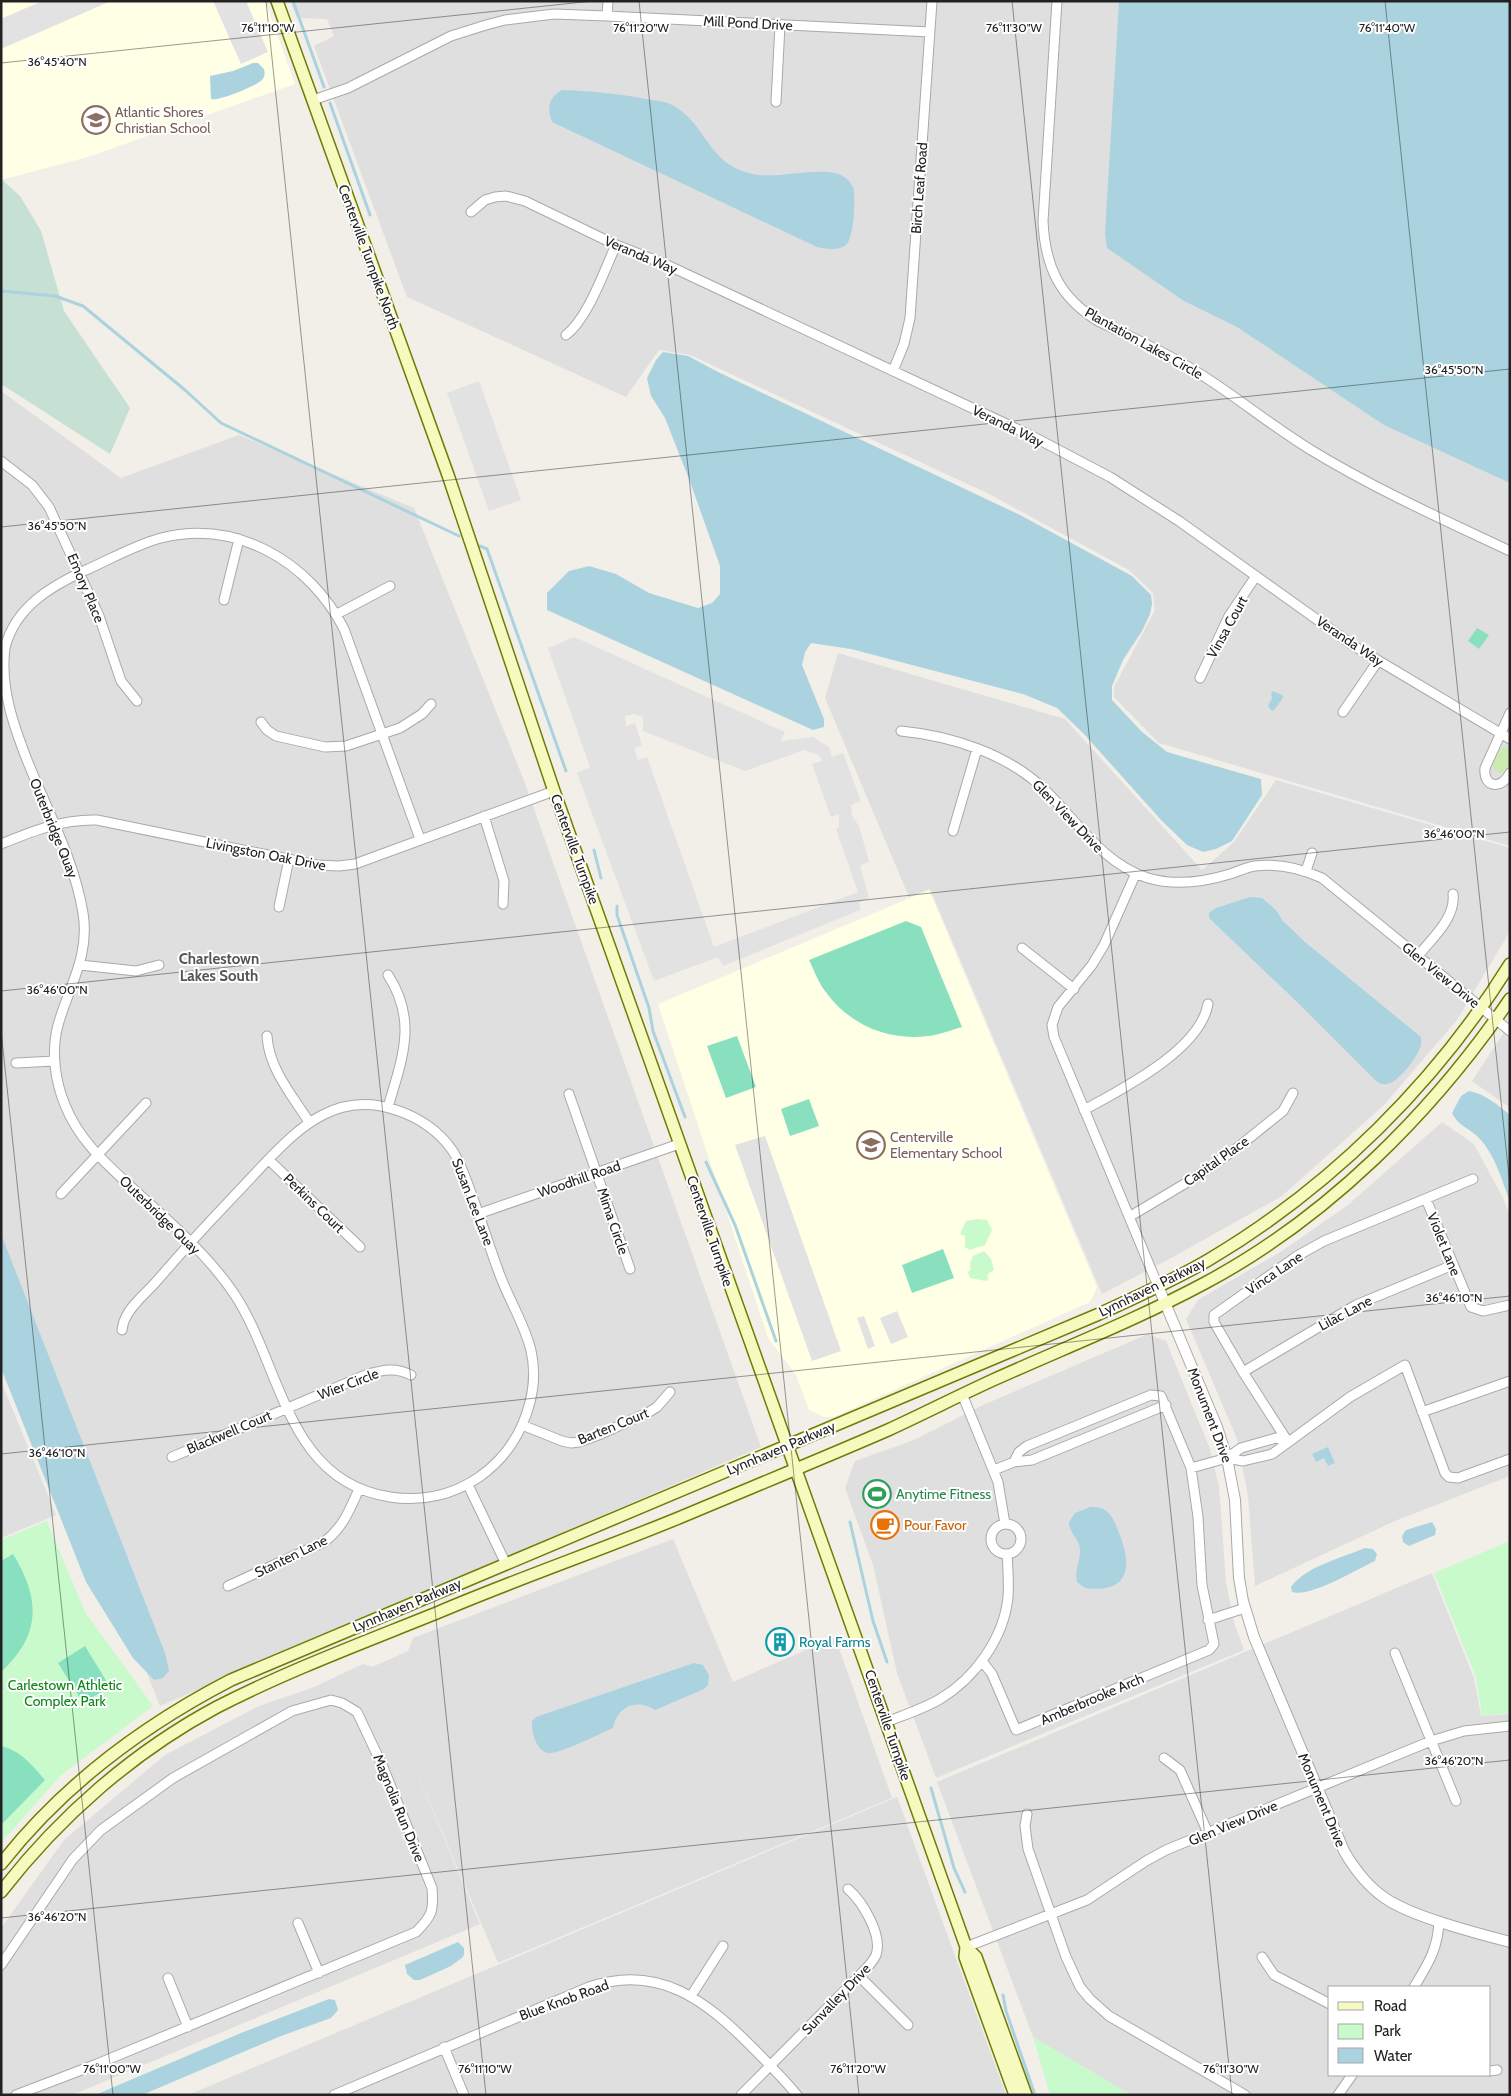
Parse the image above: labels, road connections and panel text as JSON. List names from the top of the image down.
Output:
{
  "streets": {
    "main road": ["Centerville Turnpike North", "Centerville Turnpike", "Lynnhaven Parkway"],
    "street": [
      "Mill Pond Drive",
      "Birch Leaf Road",
      "Veranda Way",
      "Plantation Lakes Circle",
      "Emory Place",
      "Vinsa Court",
      "Glen View Drive",
      "Outerbridge Quay",
      "Livingston Oak Drive",
      "Capital Place",
      "Woodhill Road",
      "Susan Lee Lane",
      "Perkins Court",
      "Mima Circle",
      "Violet Lane",
      "Vinca Lane",
      "Lilac Lane",
      "Wier Circle",
      "Monument Drive",
      "Barten Court",
      "Blackwell Court",
      "Stanten Lane",
      "Amberbrooke Arch",
      "Magnolia Run Drive",
      "Sunvalley Drive",
      "Blue Knob Road"
    ]
  },
  "crossings": [
    ["Mill Pond Drive", "Birch Leaf Road"],
    ["Mill Pond Drive", "Centerville Turnpike North"],
    ["Birch Leaf Road", "Veranda Way"],
    ["Veranda Way", "Vinsa Court"],
    ["Centerville Turnpike North", "Centerville Turnpike"],
    ["Emory Place", "Outerbridge Quay"],
    ["Glen View Drive", "Centerville Turnpike"],
    ["Glen View Drive", "Lynnhaven Parkway"],
    ["Glen View Drive", "Monument Drive"],
    ["Outerbridge Quay", "Livingston Oak Drive"],
    ["Outerbridge Quay", "Susan Lee Lane"],
    ["Outerbridge Quay", "Wier Circle"],
    ["Outerbridge Quay", "Blackwell Court"],
    ["Outerbridge Quay", "Stanten Lane"],
    ["Centerville Turnpike", "Livingston Oak Drive"],
    ["Centerville Turnpike", "Woodhill Road"],
    ["Centerville Turnpike", "Lynnhaven Parkway"],
    ["Capital Place", "Monument Drive"],
    ["Woodhill Road", "Susan Lee Lane"],
    ["Woodhill Road", "Mima Circle"],
    ["Susan Lee Lane", "Perkins Court"],
    ["Susan Lee Lane", "Barten Court"],
    ["Violet Lane", "Vinca Lane"],
    ["Violet Lane", "Lilac Lane"],
    ["Vinca Lane", "Lilac Lane"],
    ["Lynnhaven Parkway", "Monument Drive"],
    ["Wier Circle", "Blackwell Court"],
    ["Sunvalley Drive", "Blue Knob Road"]
  ],
  "districts": ["Charlestown Lakes South"],
  "parks": ["Carlestown Athletic Complex Park"],
  "places": {
    "school or university": ["Atlantic Shores Christian School", "Centerville Elementary School"],
    "sports": ["Anytime Fitness"],
    "cafe": ["Pour Favor"],
    "building": ["Royal Farms"]
  },
  "legend": ["Road", "Park", "Water"],
  "coordinates": [
    "76°11'10\"W",
    "76°11'20\"W",
    "76°11'30\"W",
    "76°11'40\"W",
    "36°45'40\"N",
    "36°45'50\"N",
    "36°46'00\"N",
    "36°46'10\"N",
    "36°46'20\"N",
    "76°11'00\"W"
  ]
}
